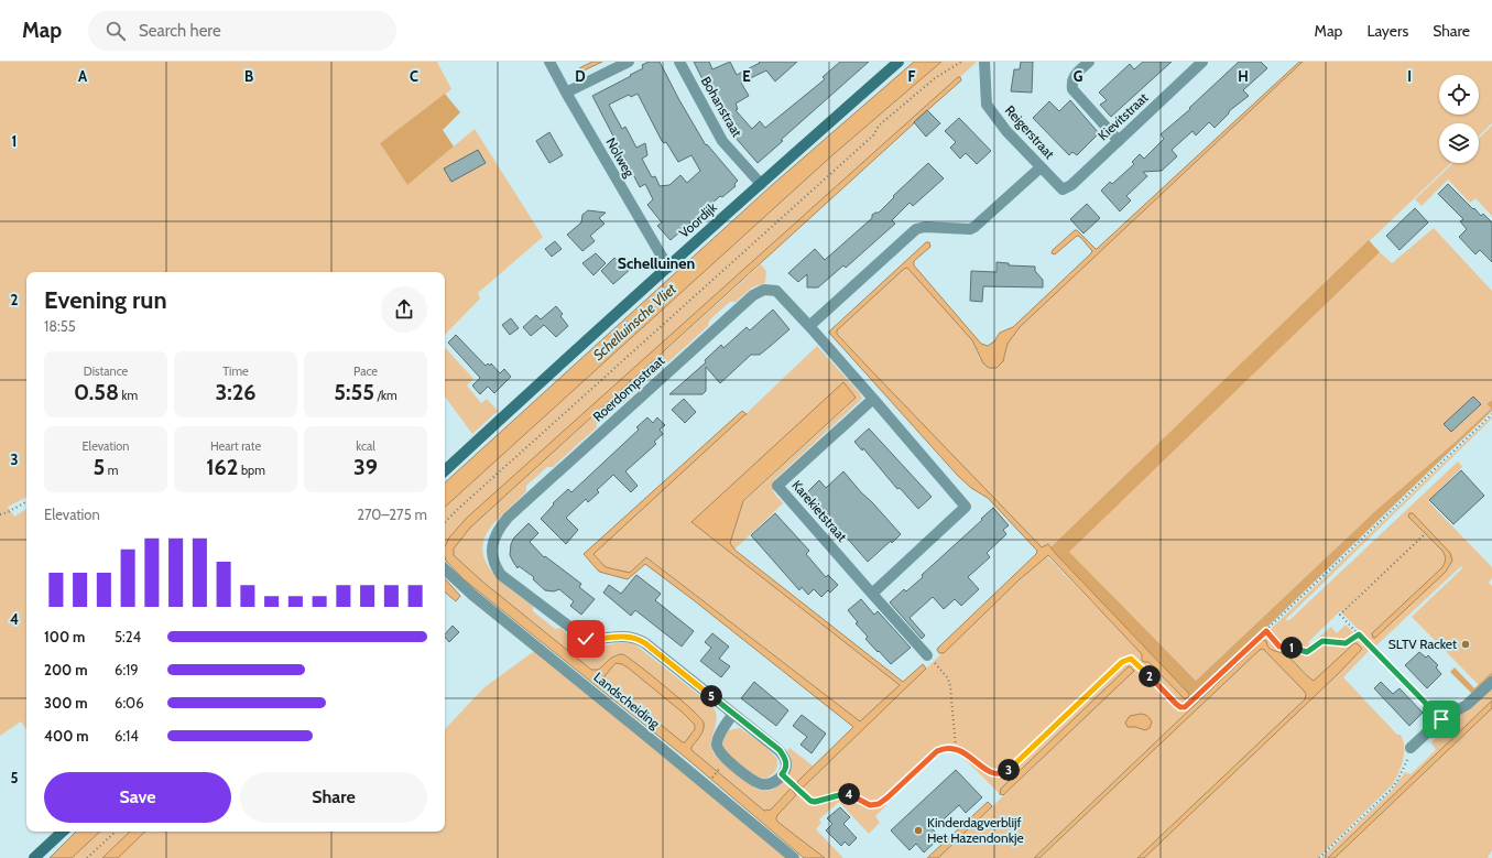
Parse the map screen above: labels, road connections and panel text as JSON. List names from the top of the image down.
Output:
{
  "streets": {
    "street": [
      "Bohanstraat",
      "Kievitstraat",
      "Reigerstraat",
      "Nolweg",
      "Voordijk",
      "Roerdompstraat",
      "Karekietstraat",
      "Landscheiding"
    ]
  },
  "crossings": [
    ["Bohanstraat", "Voordijk"],
    ["Kievitstraat", "Reigerstraat"],
    ["Nolweg", "Voordijk"]
  ],
  "districts": ["Schelluinen"],
  "water": ["Schelluinsche Vliet"],
  "places": ["SLTV Racket", "Kinderdagverblijf Het Hazendonkje"],
  "page": {
    "header": "Map",
    "search": "Search here",
    "nav": ["Map", "Layers", "Share"],
    "heading": ["Evening run", "18:55"],
    "stats": [
      ["Distance", "0.58 km"],
      ["Time", "3:26"],
      ["Pace", "5:55 /km"],
      ["Elevation", "5 m"],
      ["Heart rate", "162 bpm"],
      ["kcal", "39"]
    ],
    "chart": ["Elevation", "270–275 m"],
    "list": [
      {
        "name": "100 m",
        "note": "5:24"
      },
      {
        "name": "200 m",
        "note": "6:19"
      },
      {
        "name": "300 m",
        "note": "6:06"
      },
      {
        "name": "400 m",
        "note": "6:14"
      }
    ],
    "pins": [
      "1",
      "2",
      "5",
      "3",
      "4"
    ],
    "buttons": ["Save", "Share"]
  },
  "grid": {
    "columns": [
      "A",
      "B",
      "C",
      "D",
      "E",
      "F",
      "G",
      "H",
      "I"
    ],
    "rows": [
      "1",
      "2",
      "3",
      "4",
      "5"
    ]
  }
}
